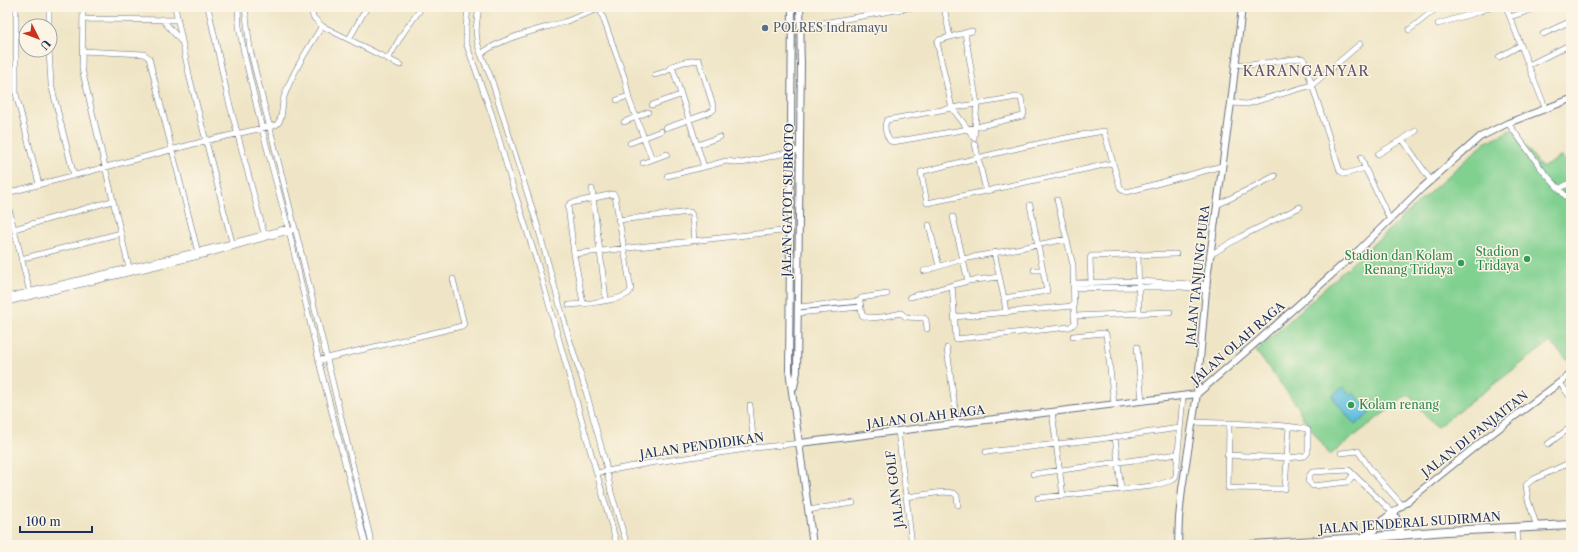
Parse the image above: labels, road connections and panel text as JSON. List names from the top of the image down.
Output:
{
  "streets": {
    "main road": ["JALAN JENDERAL SUDIRMAN"],
    "street": [
      "JALAN GATOT SUBROTO",
      "JALAN TANJUNG PURA",
      "JALAN OLAH RAGA",
      "JALAN DI PANJAITAN",
      "JALAN PENDIDIKAN",
      "JALAN GOLF"
    ]
  },
  "crossings": [
    ["JALAN GATOT SUBROTO", "JALAN OLAH RAGA"],
    ["JALAN GATOT SUBROTO", "JALAN PENDIDIKAN"],
    ["JALAN TANJUNG PURA", "JALAN OLAH RAGA"],
    ["JALAN OLAH RAGA", "JALAN PENDIDIKAN"],
    ["JALAN OLAH RAGA", "JALAN GOLF"]
  ],
  "districts": ["KARANGANYAR"],
  "places": [
    "POLRES Indramayu",
    "Stadion Tridaya",
    "Stadion dan Kolam Renang Tridaya",
    "Kolam renang"
  ],
  "scale_bar": "100 m",
  "north": "bottom right"
}
